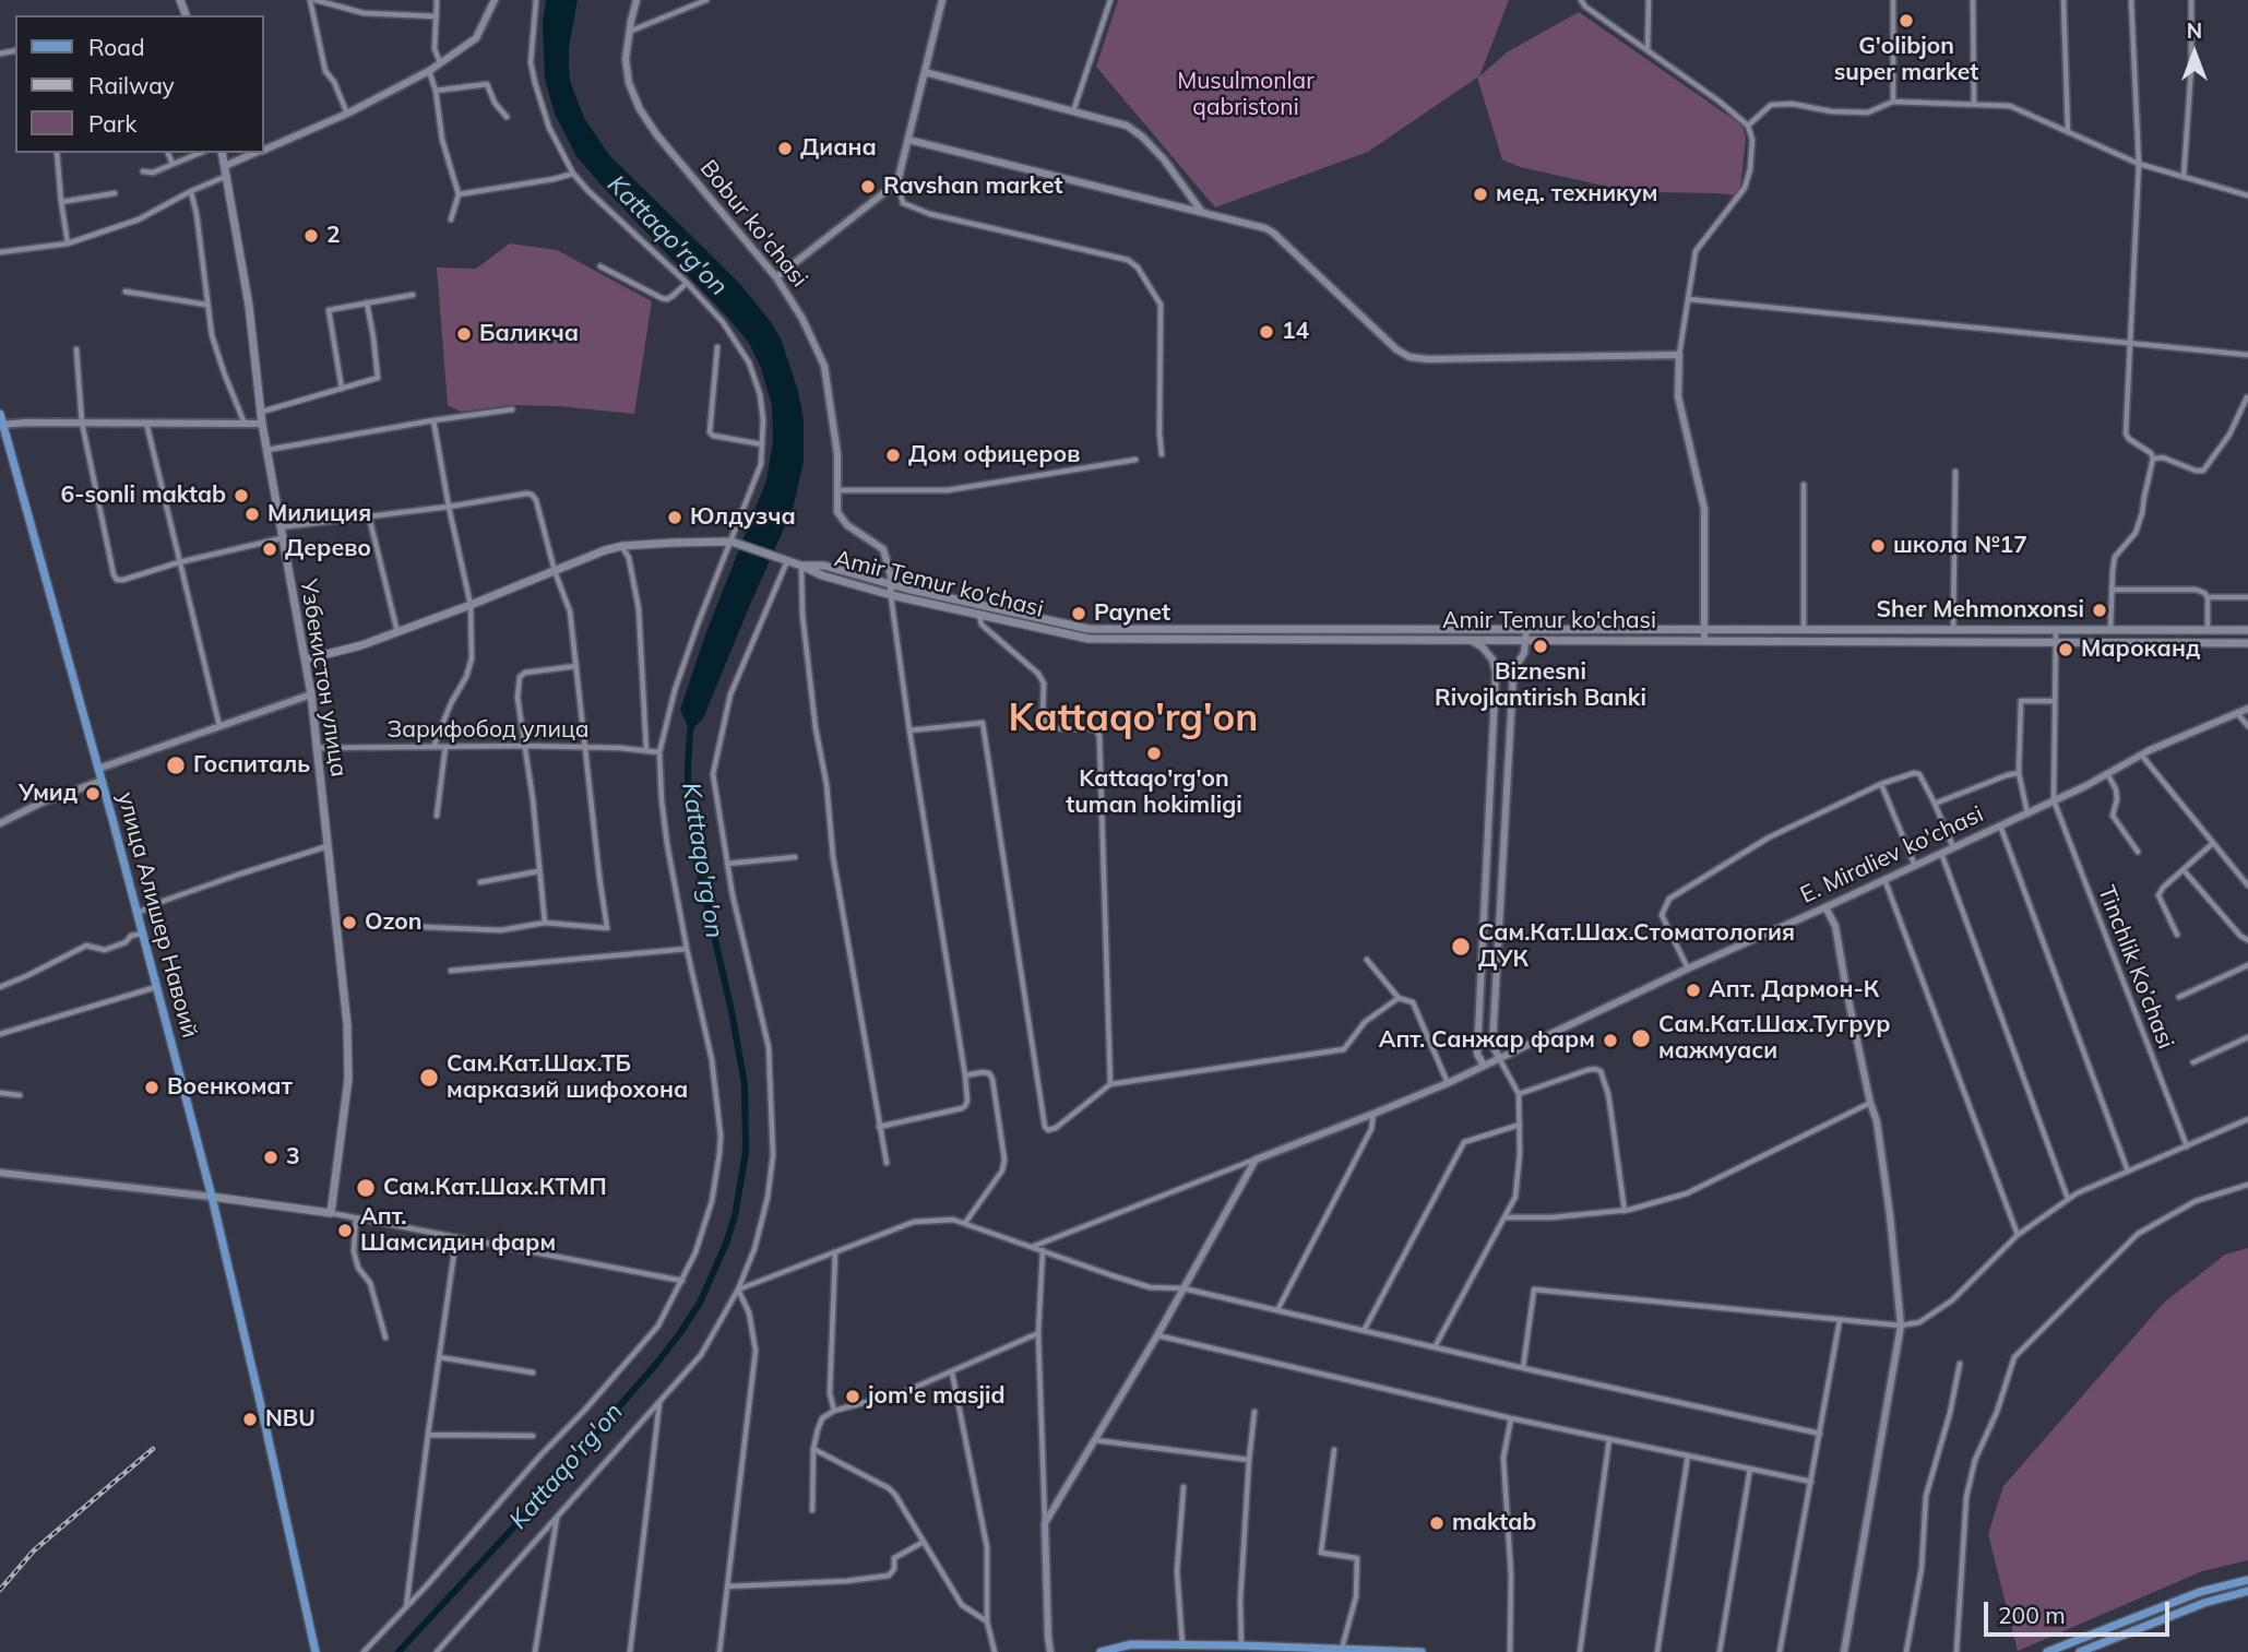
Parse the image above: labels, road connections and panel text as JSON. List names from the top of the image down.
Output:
{
  "streets": {
    "main road": ["Amir Temur ko'chasi", "Узбекистон улица", "улица Алишер Навоий"],
    "street": [
      "Bobur ko'chasi",
      "Зарифобод улица",
      "E. Miraliev ko'chasi",
      "Tinchlik Ko’chasi"
    ]
  },
  "crossings": [
    ["Bobur ko'chasi", "Amir Temur ko'chasi"],
    ["Узбекистон улица", "Зарифобод улица"],
    ["E. Miraliev ko'chasi", "Tinchlik Ko’chasi"]
  ],
  "districts": ["Kattaqo'rg'on"],
  "water": ["Kattaqo'rg'on"],
  "parks": ["Musulmonlar qabristoni"],
  "places": [
    "G'olibjon super market",
    "Диана",
    "Ravshan market",
    "мед. техникум",
    "2",
    "14",
    "Баликча",
    "Дом офицеров",
    "6-sonli maktab",
    "Милиция",
    "Юлдузча",
    "школа №17",
    "Дерево",
    "Sher Mehmonxonsi",
    "Paynet",
    "Biznesni Rivojlantirish Banki",
    "Мароканд",
    "Kattaqo'rg'on tuman hokimligi",
    "Госпиталь",
    "Умид",
    "Ozon",
    "Сам.Кат.Шах.Стоматология ДУК",
    "Апт. Дармон-К",
    "Сам.Кат.Шах.Тугрур мажмуаси",
    "Апт. Санжар фарм",
    "Сам.Кат.Шах.ТБ марказий шифохона",
    "Военкомат",
    "3",
    "Сам.Кат.Шах.КТМП",
    "Апт. Шамсидин фарм",
    "jom'e masjid",
    "NBU",
    "maktab"
  ],
  "legend": ["Road", "Railway", "Park"],
  "scale_bar": "200 m",
  "north": "top"
}
